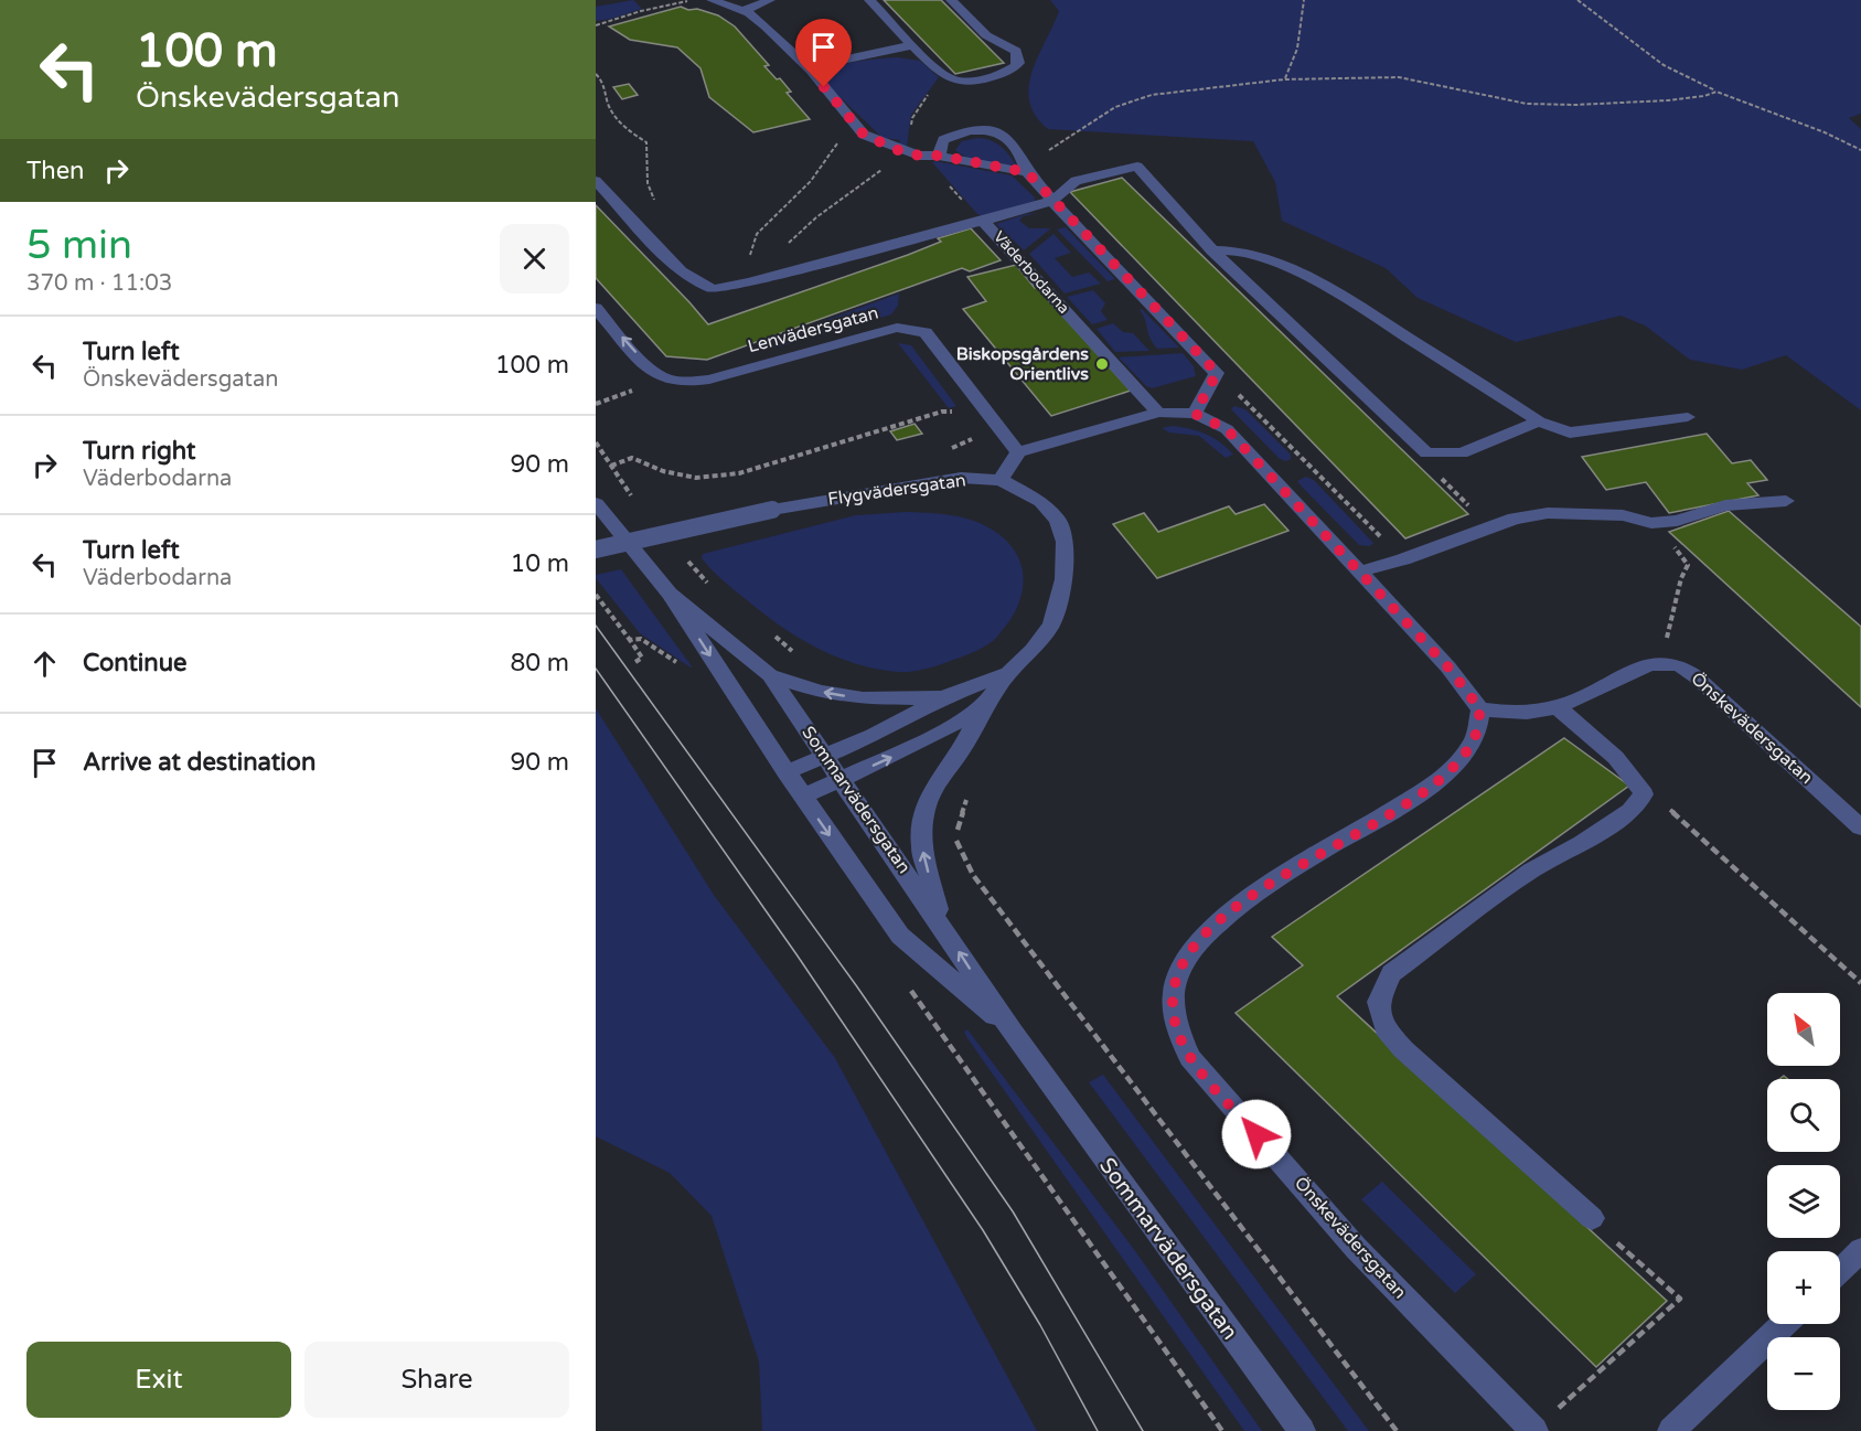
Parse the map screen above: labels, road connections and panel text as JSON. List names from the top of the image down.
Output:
{
  "streets": {
    "street": [
      "Väderbodarna",
      "Lenvädersgatan",
      "Flygvädersgatan",
      "Önskevädersgatan",
      "Sommarvädersgatan"
    ]
  },
  "crossings": [
    ["Flygvädersgatan", "Sommarvädersgatan"]
  ],
  "one_way": ["Lenvädersgatan"],
  "places": ["Biskopsgårdens Orientlivs"],
  "north": "top left",
  "page": {
    "turn": ["100 m", "Önskevädersgatan"],
    "then": "Then",
    "heading": ["5 min", "370 m · 11:03"],
    "list": [
      {
        "name": "Turn left",
        "note": "Önskevädersgatan",
        "value": "100 m"
      },
      {
        "name": "Turn right",
        "note": "Väderbodarna",
        "value": "90 m"
      },
      {
        "name": "Turn left",
        "note": "Väderbodarna",
        "value": "10 m"
      },
      {
        "name": "Continue",
        "value": "80 m"
      },
      {
        "name": "Arrive at destination",
        "value": "90 m"
      }
    ],
    "map_buttons": ["+", "−"],
    "buttons": ["Exit", "Share"]
  }
}
